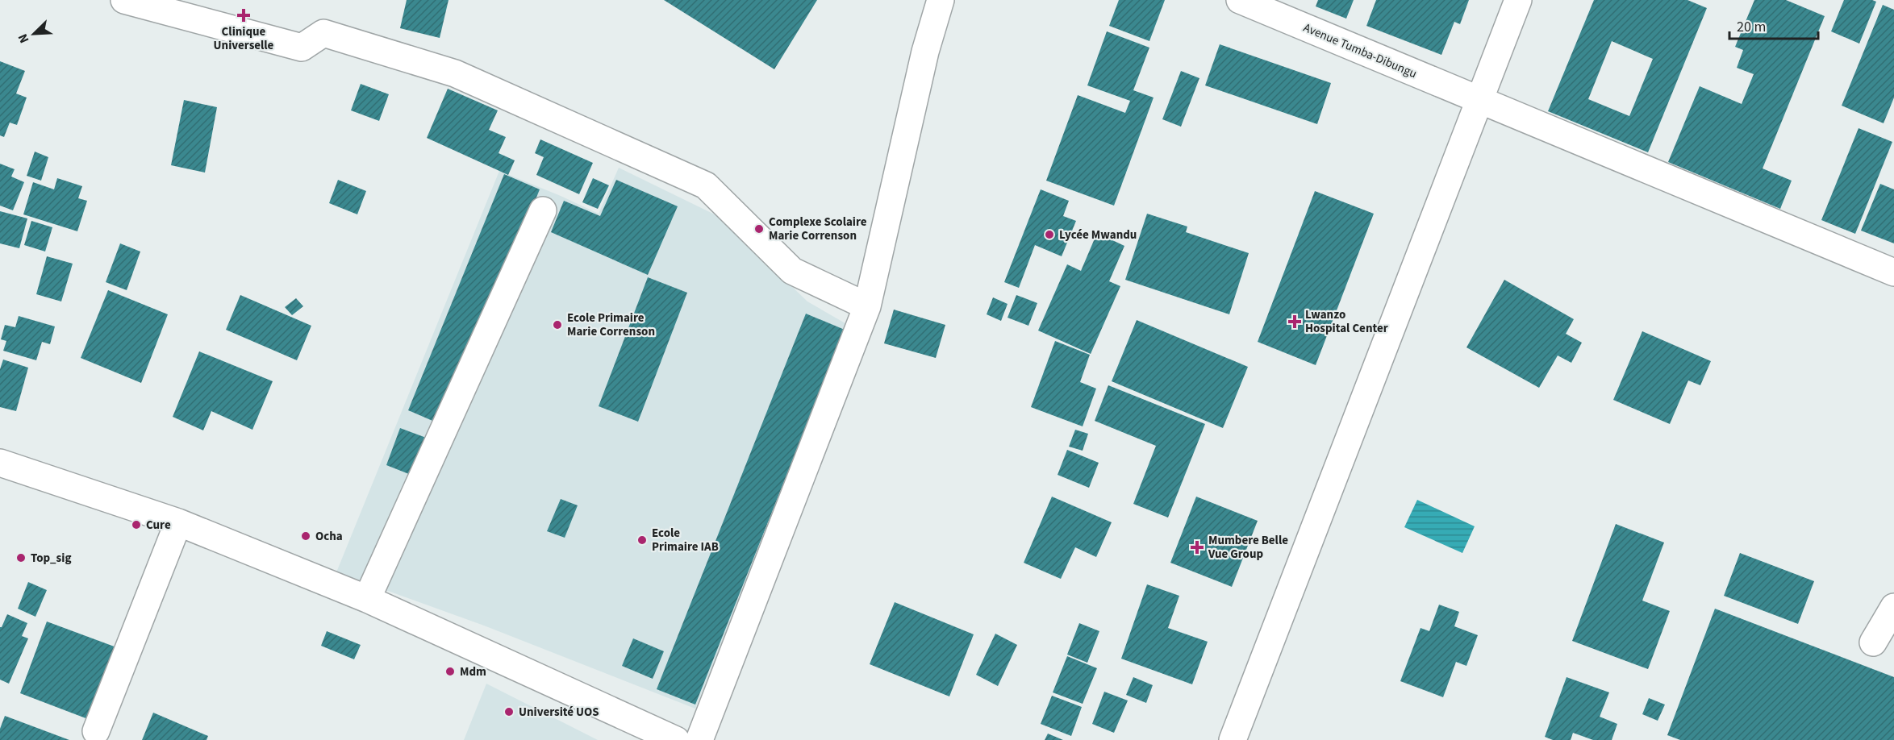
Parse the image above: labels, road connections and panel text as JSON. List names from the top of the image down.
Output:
{
  "streets": {
    "street": ["Avenue Tumba-Dibungu"]
  },
  "places": {
    "health": ["Clinique Universelle", "Lwanzo Hospital Center", "Mumbere Belle Vue Group"],
    "other": [
      "Complexe Scolaire Marie Correnson",
      "Lycée Mwandu",
      "Ecole Primaire Marie Correnson",
      "Cure",
      "Ocha",
      "Ecole Primaire IAB",
      "Top_sig",
      "Mdm",
      "Université UOS"
    ]
  },
  "scale_bar": "20 m",
  "north": "bottom left"
}
